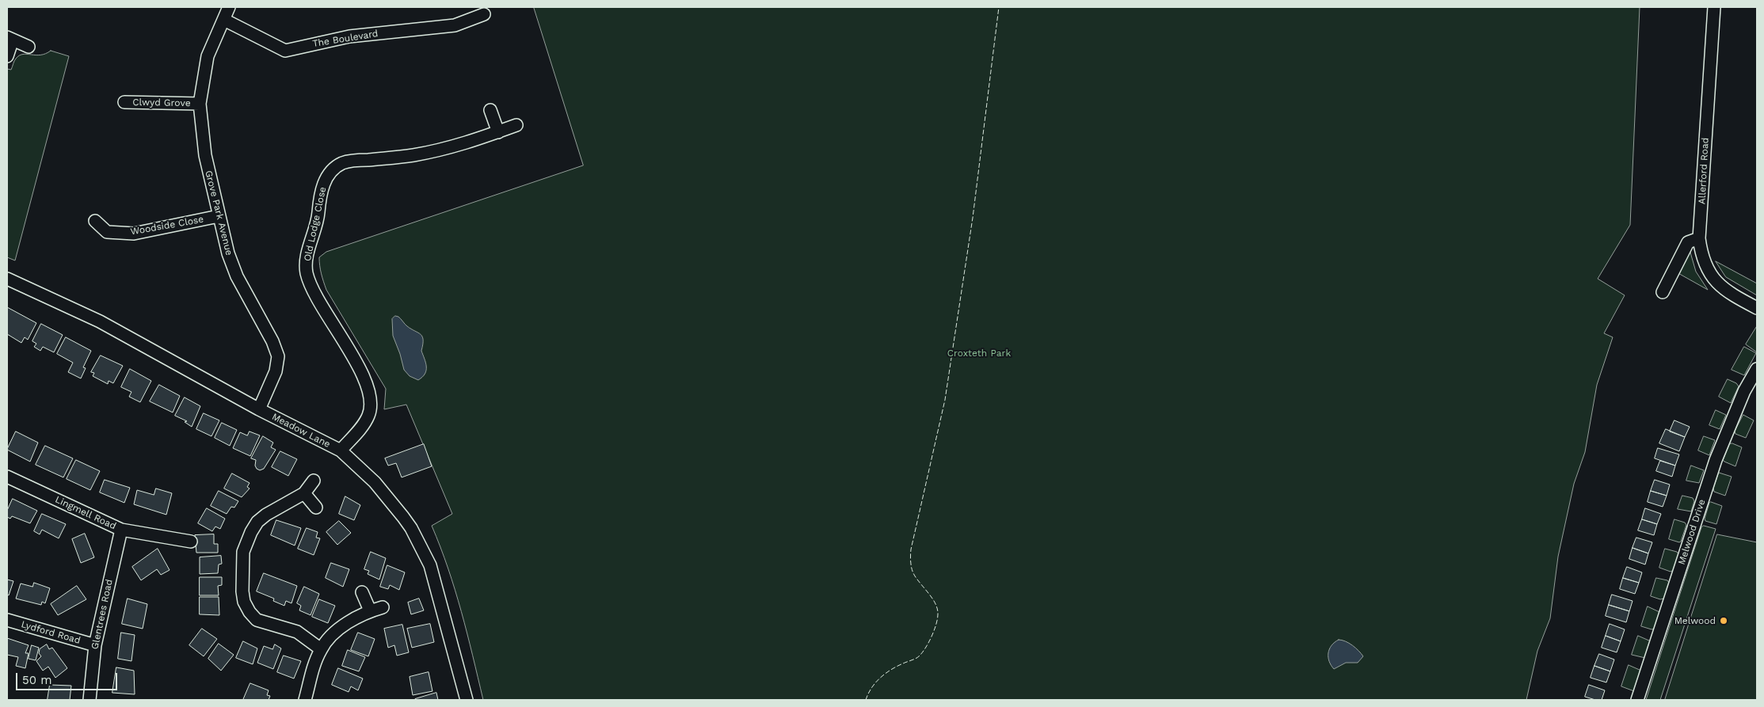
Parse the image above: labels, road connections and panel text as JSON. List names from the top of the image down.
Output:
{
  "streets": {
    "street": [
      "The Boulevard",
      "Clwyd Grove",
      "Allerford Road",
      "Grove Park Avenue",
      "Old Lodge Close",
      "Woodside Close",
      "Meadow Lane",
      "Lingmell Road",
      "Melwood Drive",
      "Glentrees Road",
      "Lydford Road"
    ]
  },
  "crossings": [
    ["The Boulevard", "Grove Park Avenue"],
    ["Clwyd Grove", "Grove Park Avenue"],
    ["Grove Park Avenue", "Woodside Close"],
    ["Grove Park Avenue", "Meadow Lane"],
    ["Old Lodge Close", "Meadow Lane"],
    ["Lingmell Road", "Glentrees Road"],
    ["Glentrees Road", "Lydford Road"]
  ],
  "parks": ["Croxteth Park"],
  "places": ["Melwood"],
  "scale_bar": "50 m"
}
